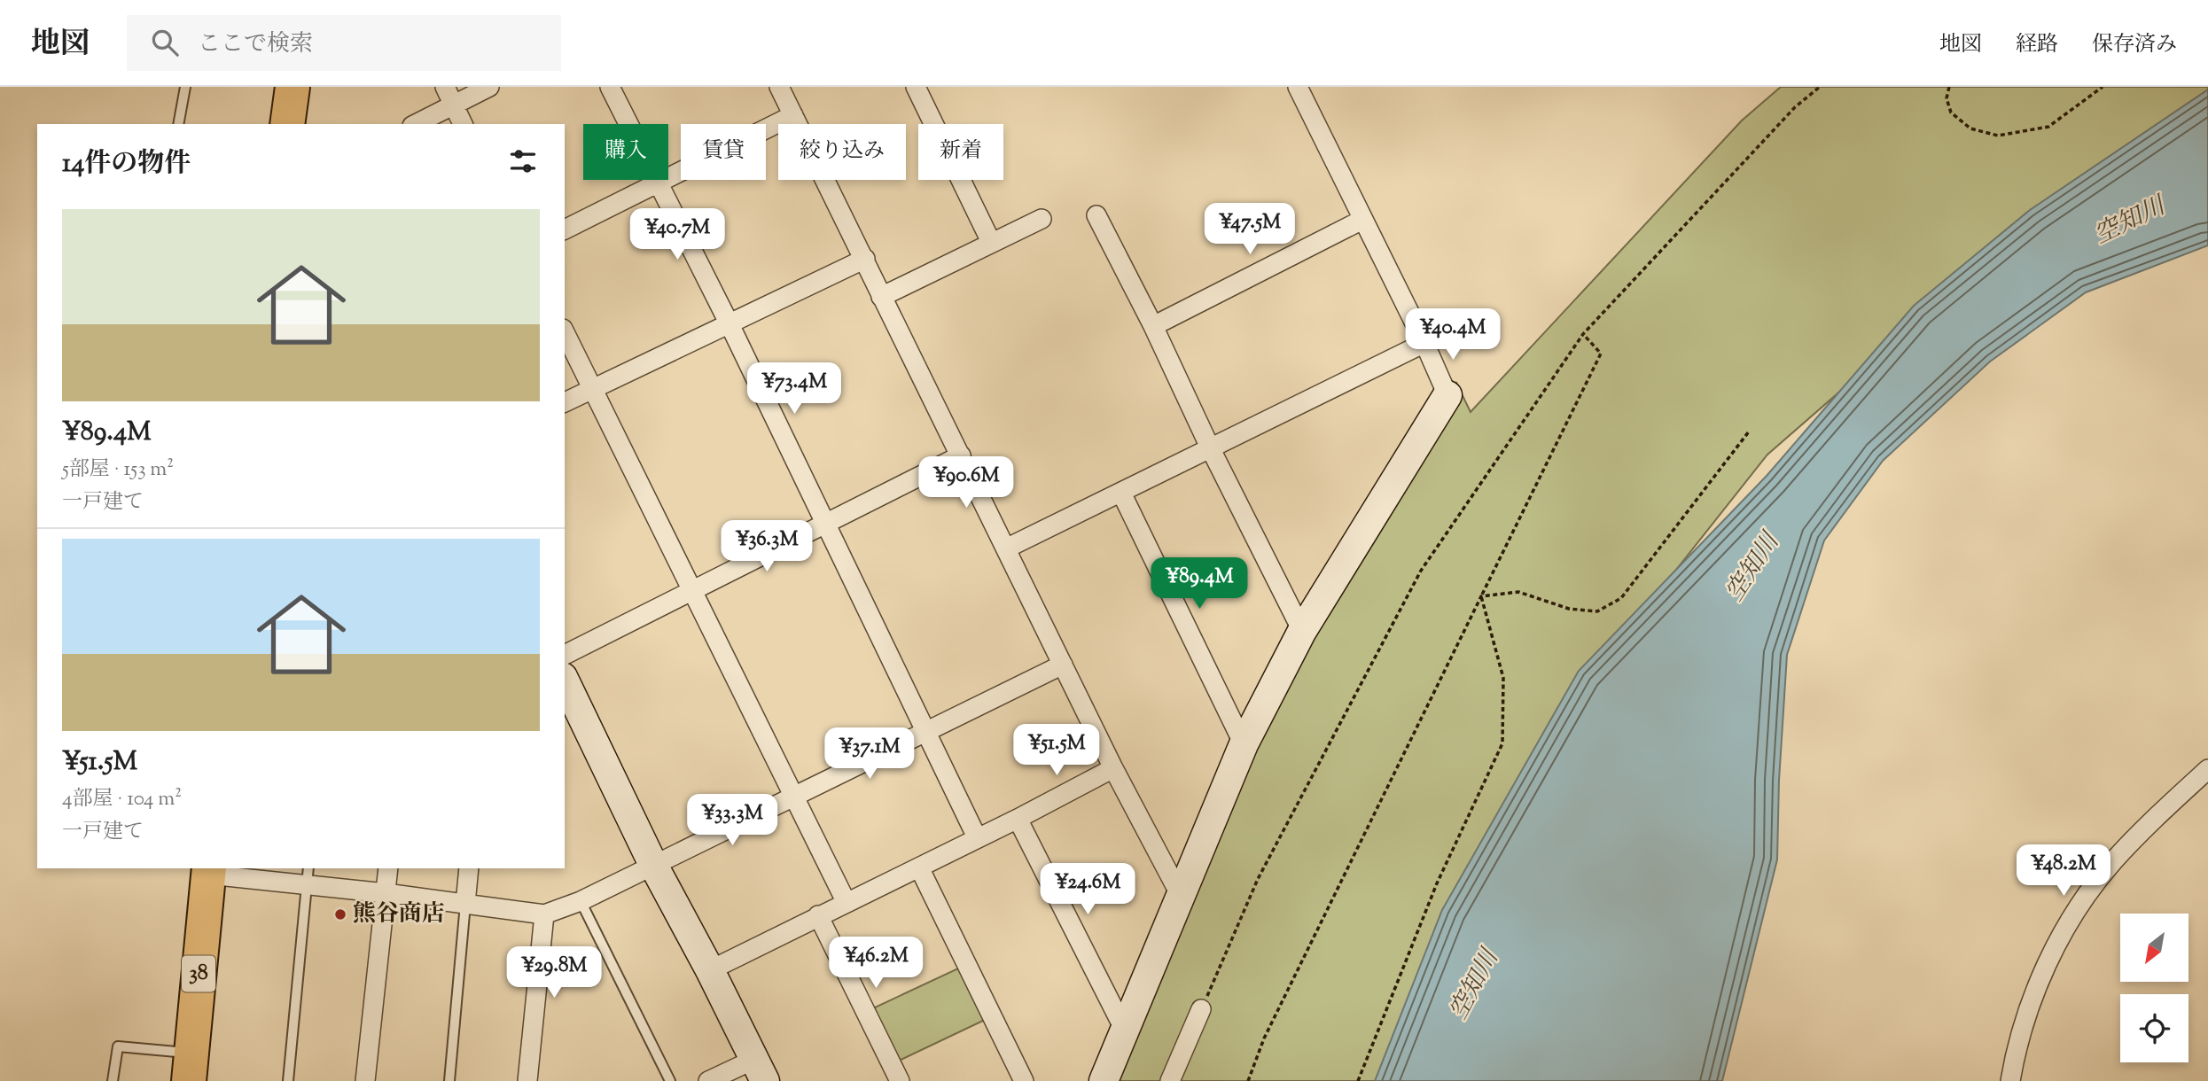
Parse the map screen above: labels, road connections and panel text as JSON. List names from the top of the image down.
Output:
{
  "streets": {
    "highway": ["38"]
  },
  "water": ["空知川"],
  "places": ["熊谷商店"],
  "north": "bottom left",
  "page": {
    "header": "地図",
    "search": "ここで検索",
    "nav": ["地図", "経路", "保存済み"],
    "chip": [
      "購入",
      "賃貸",
      "絞り込み",
      "新着"
    ],
    "heading": "14件の物件",
    "list": [
      {
        "name": "¥89.4M",
        "note": "5部屋 · 153 m² · 一戸建て"
      },
      {
        "name": "¥51.5M",
        "note": "4部屋 · 104 m² · 一戸建て"
      }
    ],
    "price": [
      "¥47.5M",
      "¥40.7M",
      "¥40.4M",
      "¥73.4M",
      "¥90.6M",
      "¥36.3M",
      "¥89.4M",
      "¥51.5M",
      "¥37.1M",
      "¥33.3M",
      "¥48.2M",
      "¥24.6M",
      "¥46.2M",
      "¥29.8M"
    ]
  }
}
